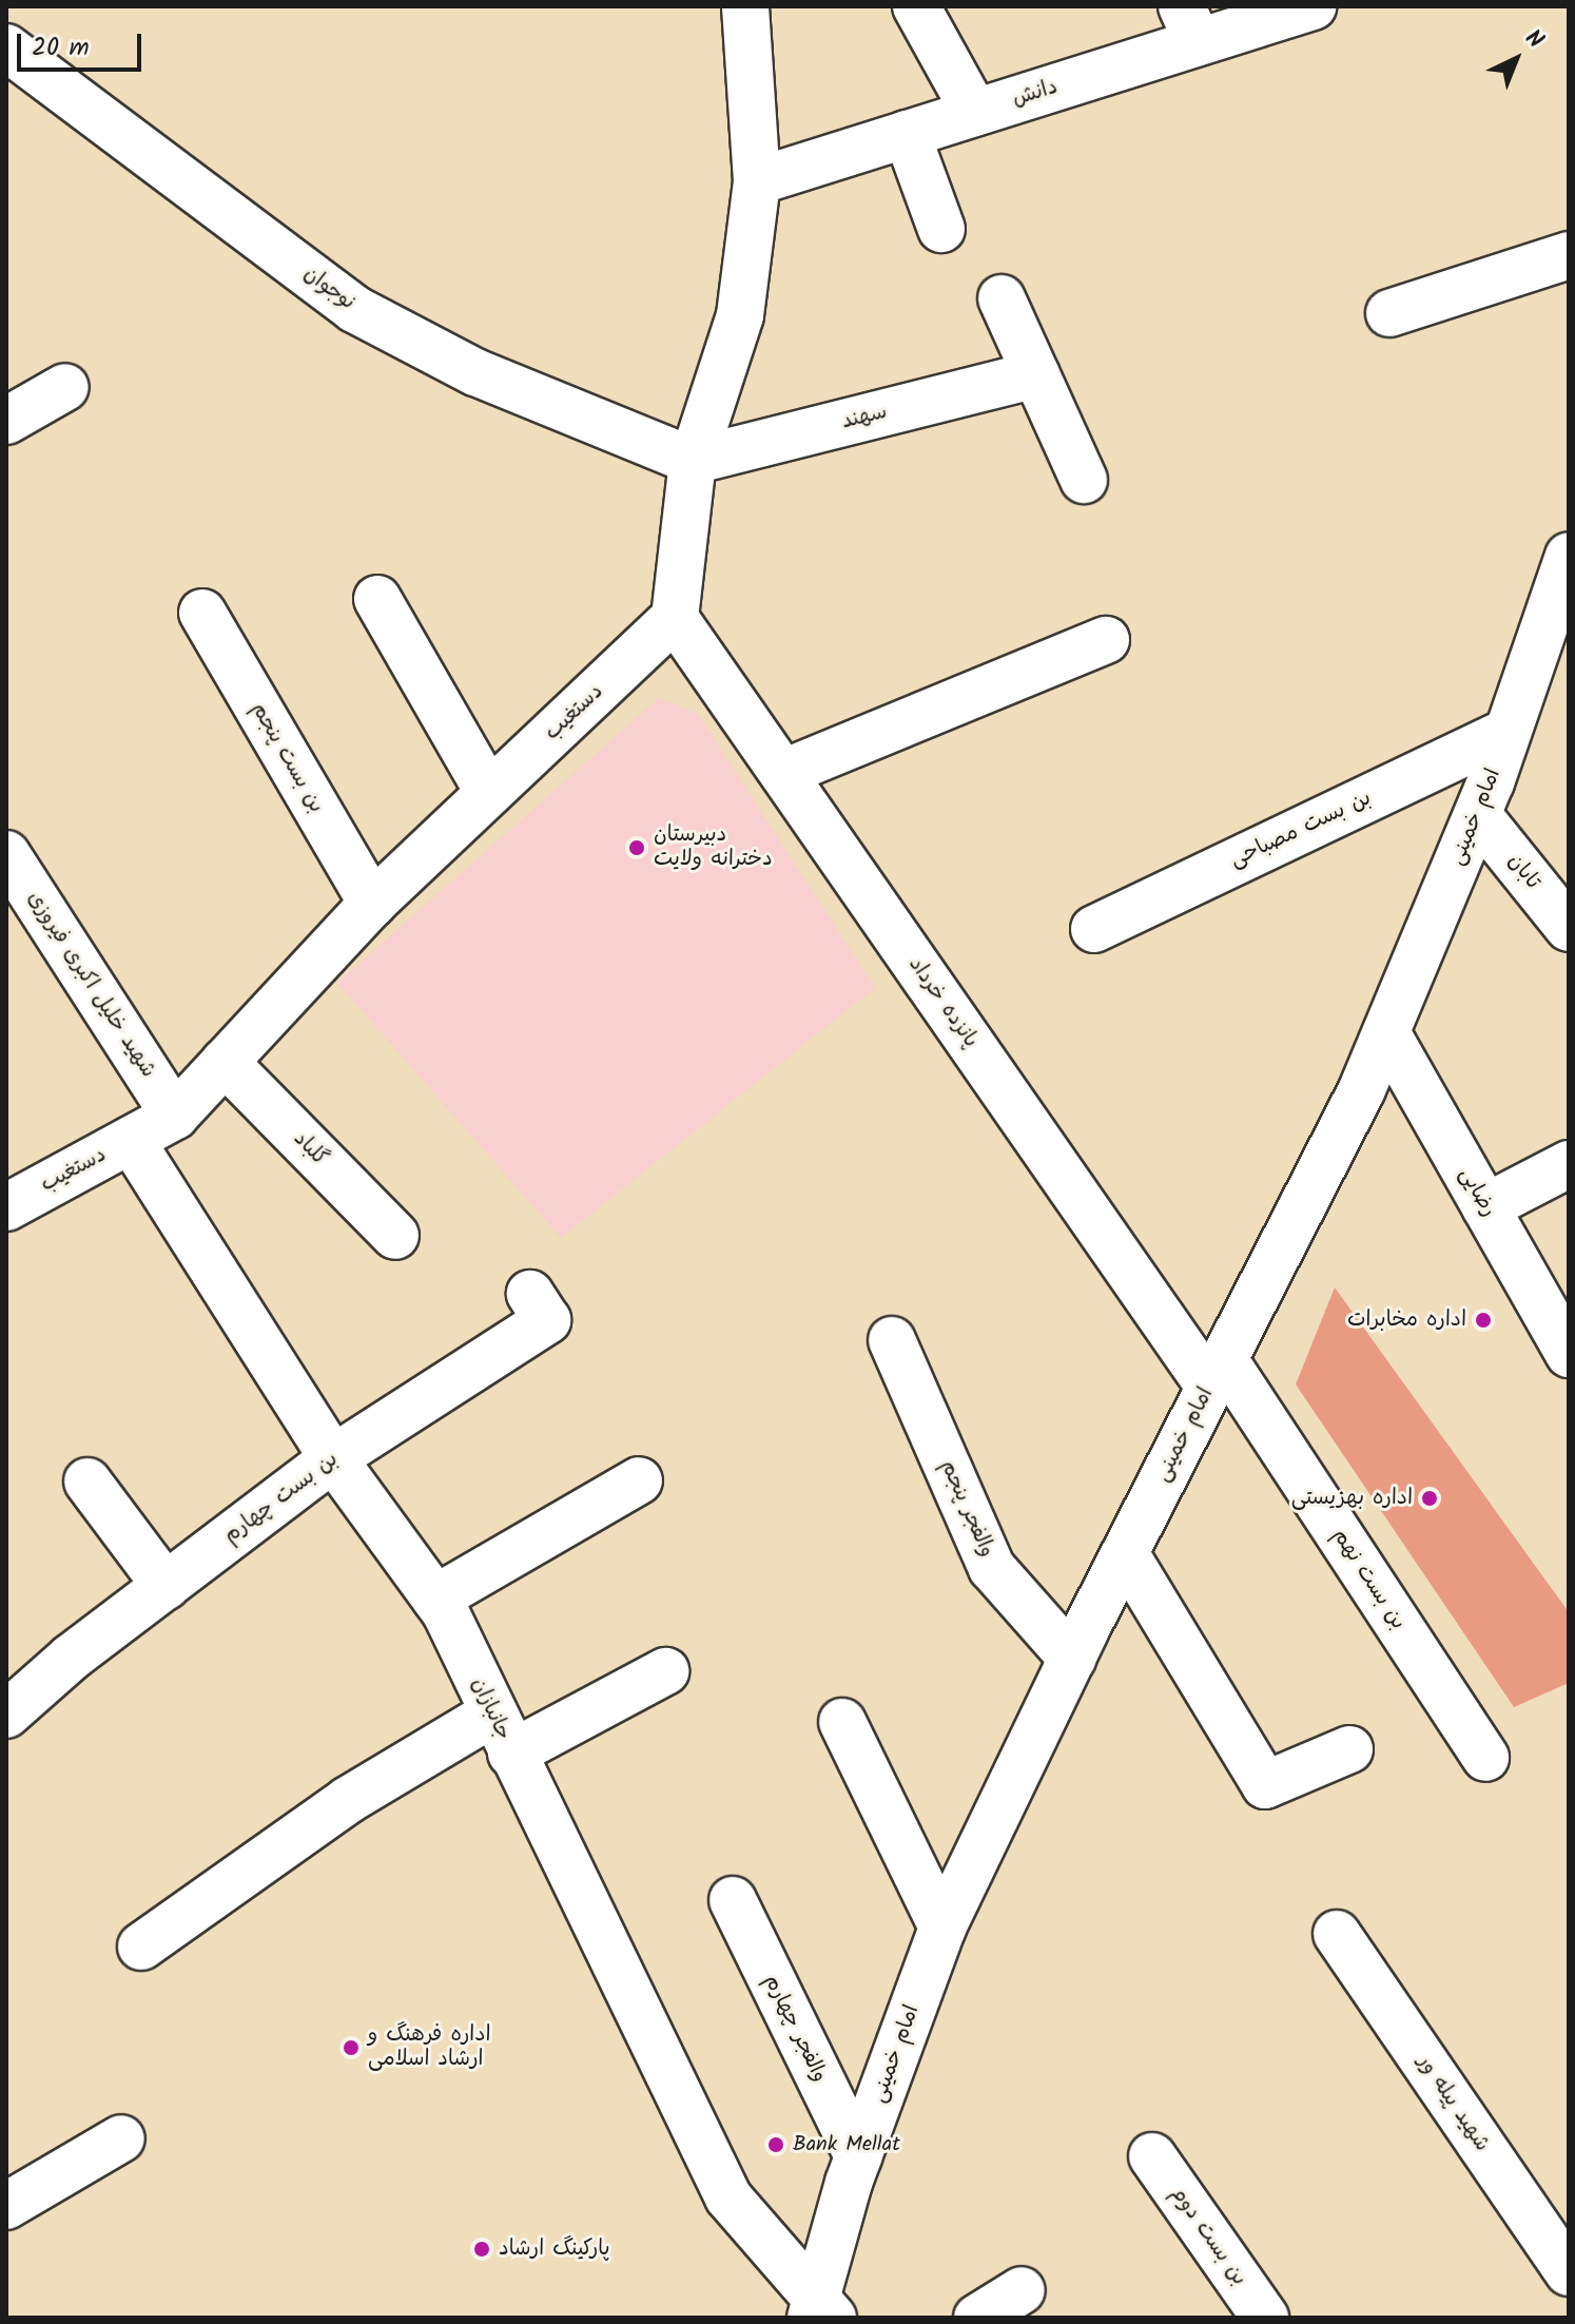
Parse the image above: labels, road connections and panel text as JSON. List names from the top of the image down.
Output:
{
  "streets": {
    "street": [
      "دانش",
      "نوجوان",
      "سهند",
      "دستغیب",
      "بن بست پنجم",
      "امام خمینی",
      "بن بست مصباحی",
      "تابان",
      "شهید خلیل اکبری فیروزی",
      "پانزده خرداد",
      "گلباد",
      "رضایی",
      "بن بست چهارم",
      "والفجر پنجم",
      "بن بست نهم",
      "جانبازان",
      "والفجر چهارم",
      "شهید پیله ور",
      "بن بست دوم"
    ]
  },
  "crossings": [
    ["نوجوان", "سهند"],
    ["دستغیب", "بن بست پنجم"],
    ["دستغیب", "شهید خلیل اکبری فیروزی"],
    ["دستغیب", "پانزده خرداد"],
    ["دستغیب", "گلباد"],
    ["دستغیب", "جانبازان"],
    ["امام خمینی", "بن بست مصباحی"],
    ["امام خمینی", "تابان"],
    ["امام خمینی", "پانزده خرداد"],
    ["امام خمینی", "رضایی"],
    ["امام خمینی", "والفجر پنجم"],
    ["امام خمینی", "بن بست نهم"],
    ["امام خمینی", "جانبازان"],
    ["امام خمینی", "والفجر چهارم"],
    ["پانزده خرداد", "بن بست نهم"],
    ["بن بست چهارم", "جانبازان"]
  ],
  "places": [
    "دبیرستان دخترانه ولایت",
    "اداره مخابرات",
    "اداره بهزیستی",
    "اداره فرهنگ و ارشاد اسلامی",
    "Bank Mellat",
    "پارکینگ ارشاد"
  ],
  "scale_bar": "20 m",
  "north": "top right"
}
